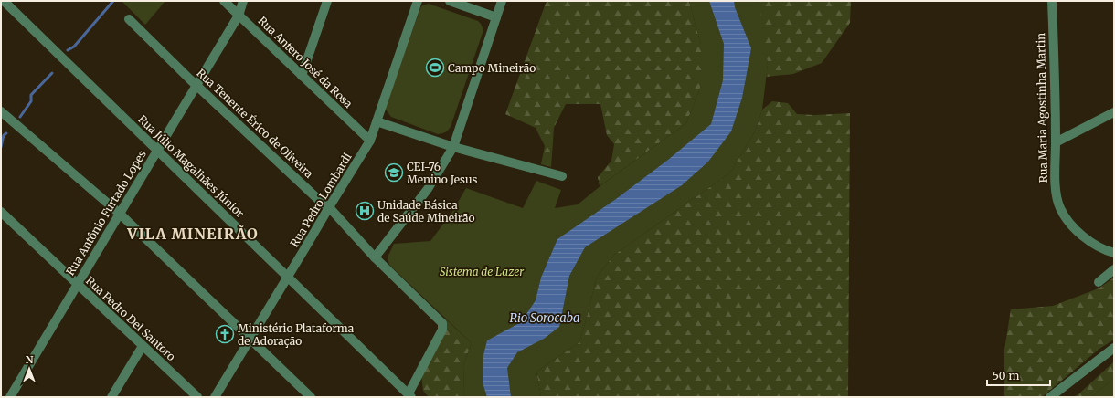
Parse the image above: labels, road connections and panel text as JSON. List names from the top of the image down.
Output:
{
  "streets": {
    "street": [
      "Rua Antero José da Rosa",
      "Rua Maria Agostinha Martin",
      "Rua Tenente Érico de Oliveira",
      "Rua Júlio Magalhães Júnior",
      "Rua Pedro Lombardi",
      "Rua Antônio Furtado Lopes",
      "Rua Pedro Del Santoro"
    ]
  },
  "crossings": [
    ["Rua Antero José da Rosa", "Rua Pedro Lombardi"],
    ["Rua Antero José da Rosa", "Rua Antônio Furtado Lopes"],
    ["Rua Tenente Érico de Oliveira", "Rua Júlio Magalhães Júnior"],
    ["Rua Tenente Érico de Oliveira", "Rua Pedro Lombardi"],
    ["Rua Tenente Érico de Oliveira", "Rua Antônio Furtado Lopes"],
    ["Rua Júlio Magalhães Júnior", "Rua Pedro Lombardi"],
    ["Rua Júlio Magalhães Júnior", "Rua Antônio Furtado Lopes"],
    ["Rua Antônio Furtado Lopes", "Rua Pedro Del Santoro"]
  ],
  "districts": ["VILA MINEIRÃO"],
  "water": ["Rio Sorocaba"],
  "parks": ["Sistema de Lazer"],
  "places": {
    "sports": ["Campo Mineirão"],
    "school or university": ["CEI-76 Menino Jesus"],
    "hospital": ["Unidade Básica de Saúde Mineirão"],
    "church": ["Ministério Plataforma de Adoração"]
  },
  "scale_bar": "50 m",
  "north": "top"
}
